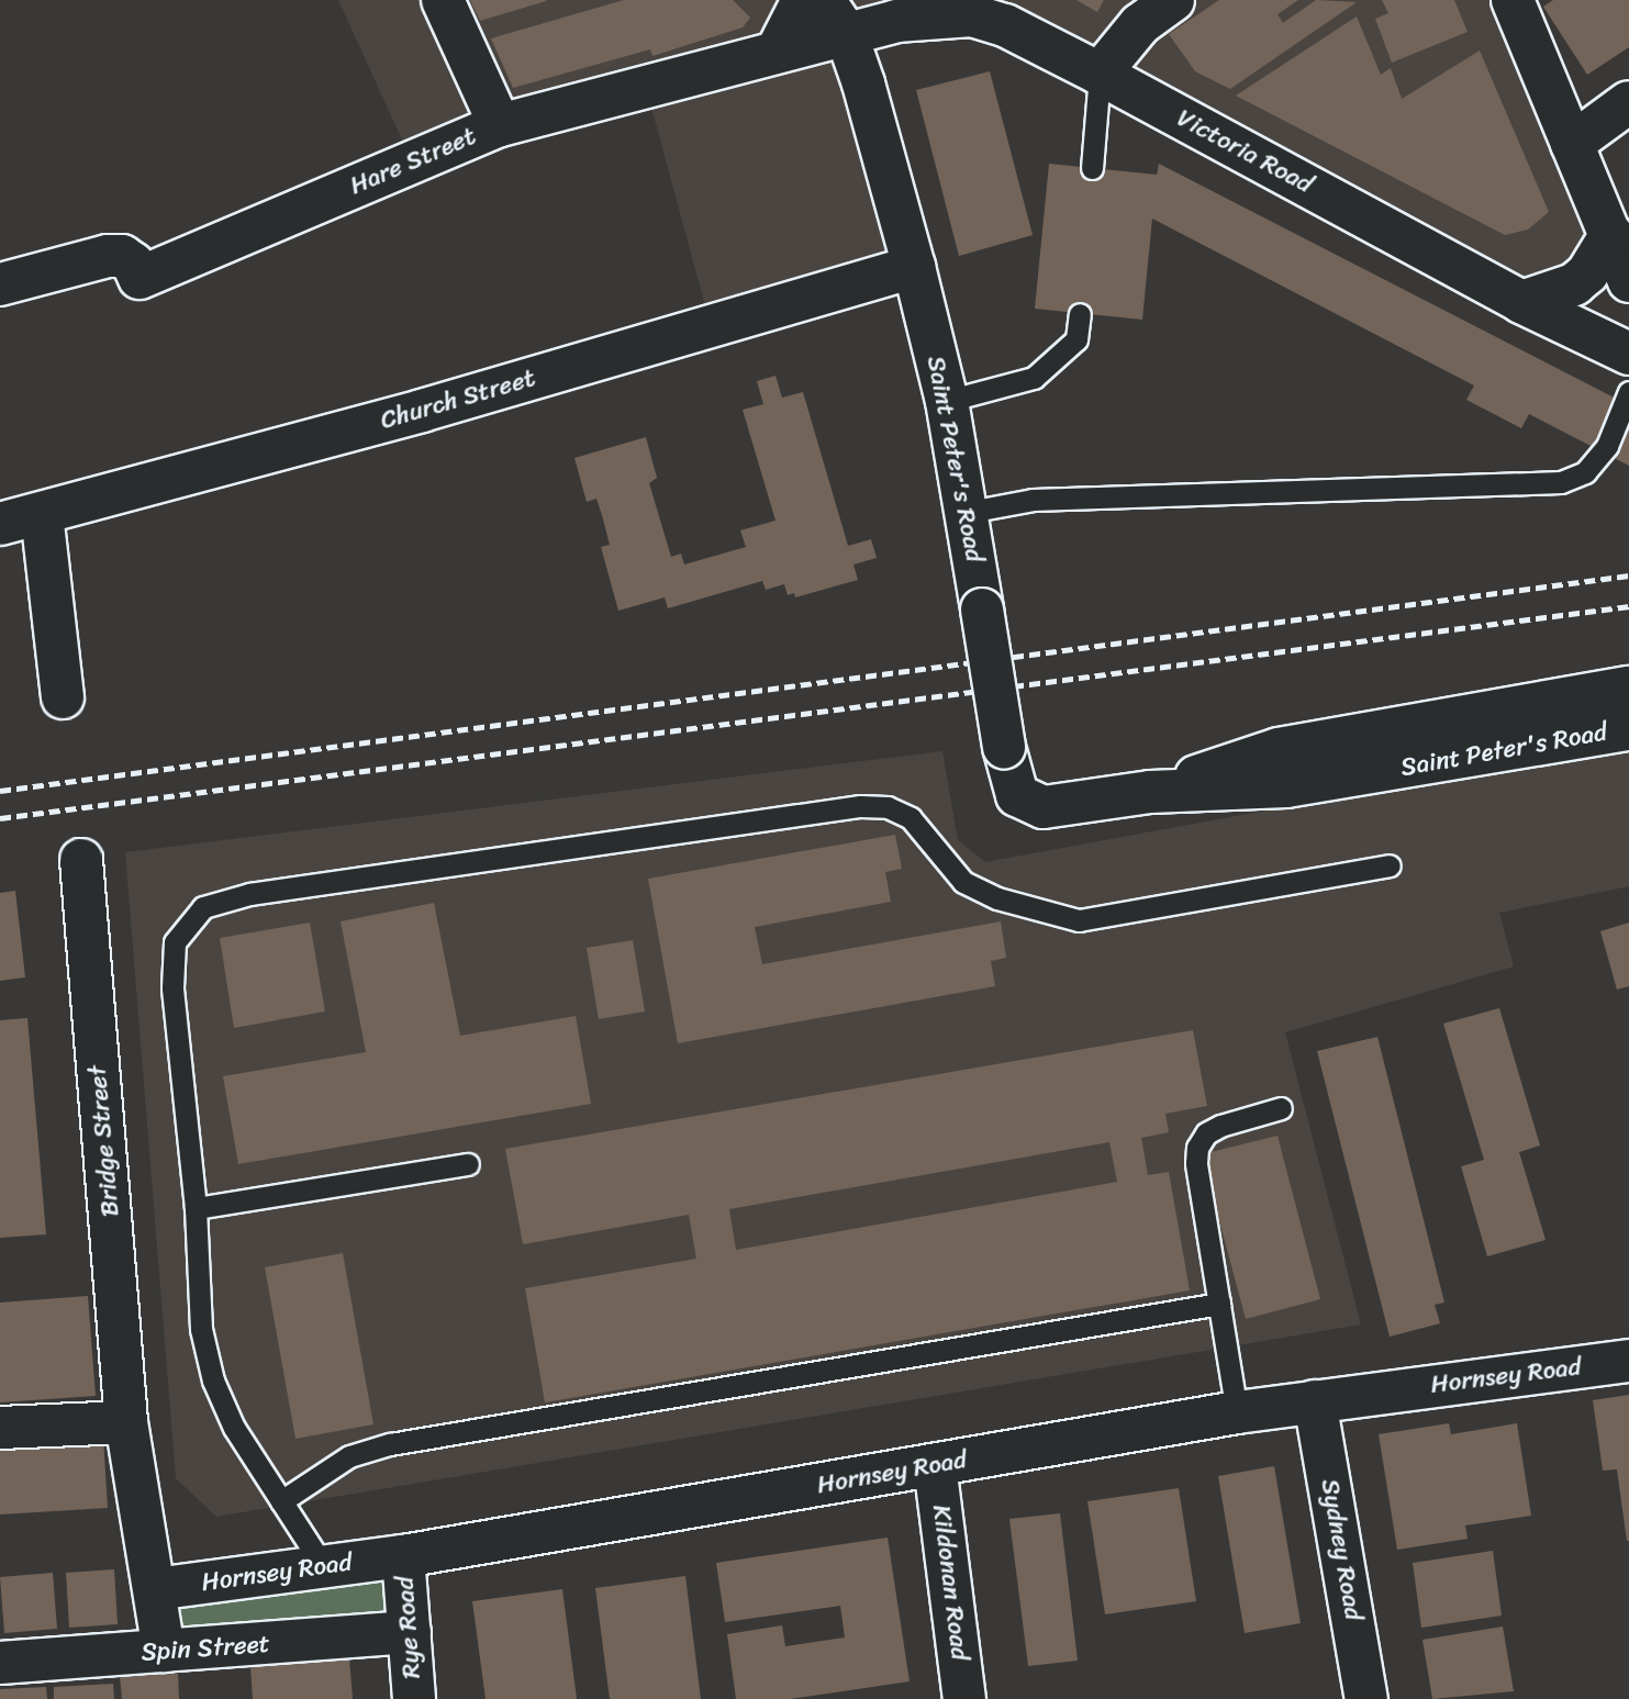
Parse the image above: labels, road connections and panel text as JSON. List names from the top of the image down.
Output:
{
  "streets": {
    "street": [
      "Victoria Road",
      "Hare Street",
      "Church Street",
      "Saint Peter's Road",
      "Bridge Street",
      "Hornsey Road",
      "Sydney Road",
      "Kildonan Road",
      "Rye Road",
      "Spin Street"
    ]
  },
  "crossings": [
    ["Victoria Road", "Hare Street"],
    ["Victoria Road", "Saint Peter's Road"],
    ["Hare Street", "Saint Peter's Road"],
    ["Church Street", "Saint Peter's Road"],
    ["Bridge Street", "Hornsey Road"],
    ["Bridge Street", "Spin Street"],
    ["Hornsey Road", "Sydney Road"],
    ["Hornsey Road", "Kildonan Road"],
    ["Hornsey Road", "Rye Road"],
    ["Rye Road", "Spin Street"]
  ]
}
